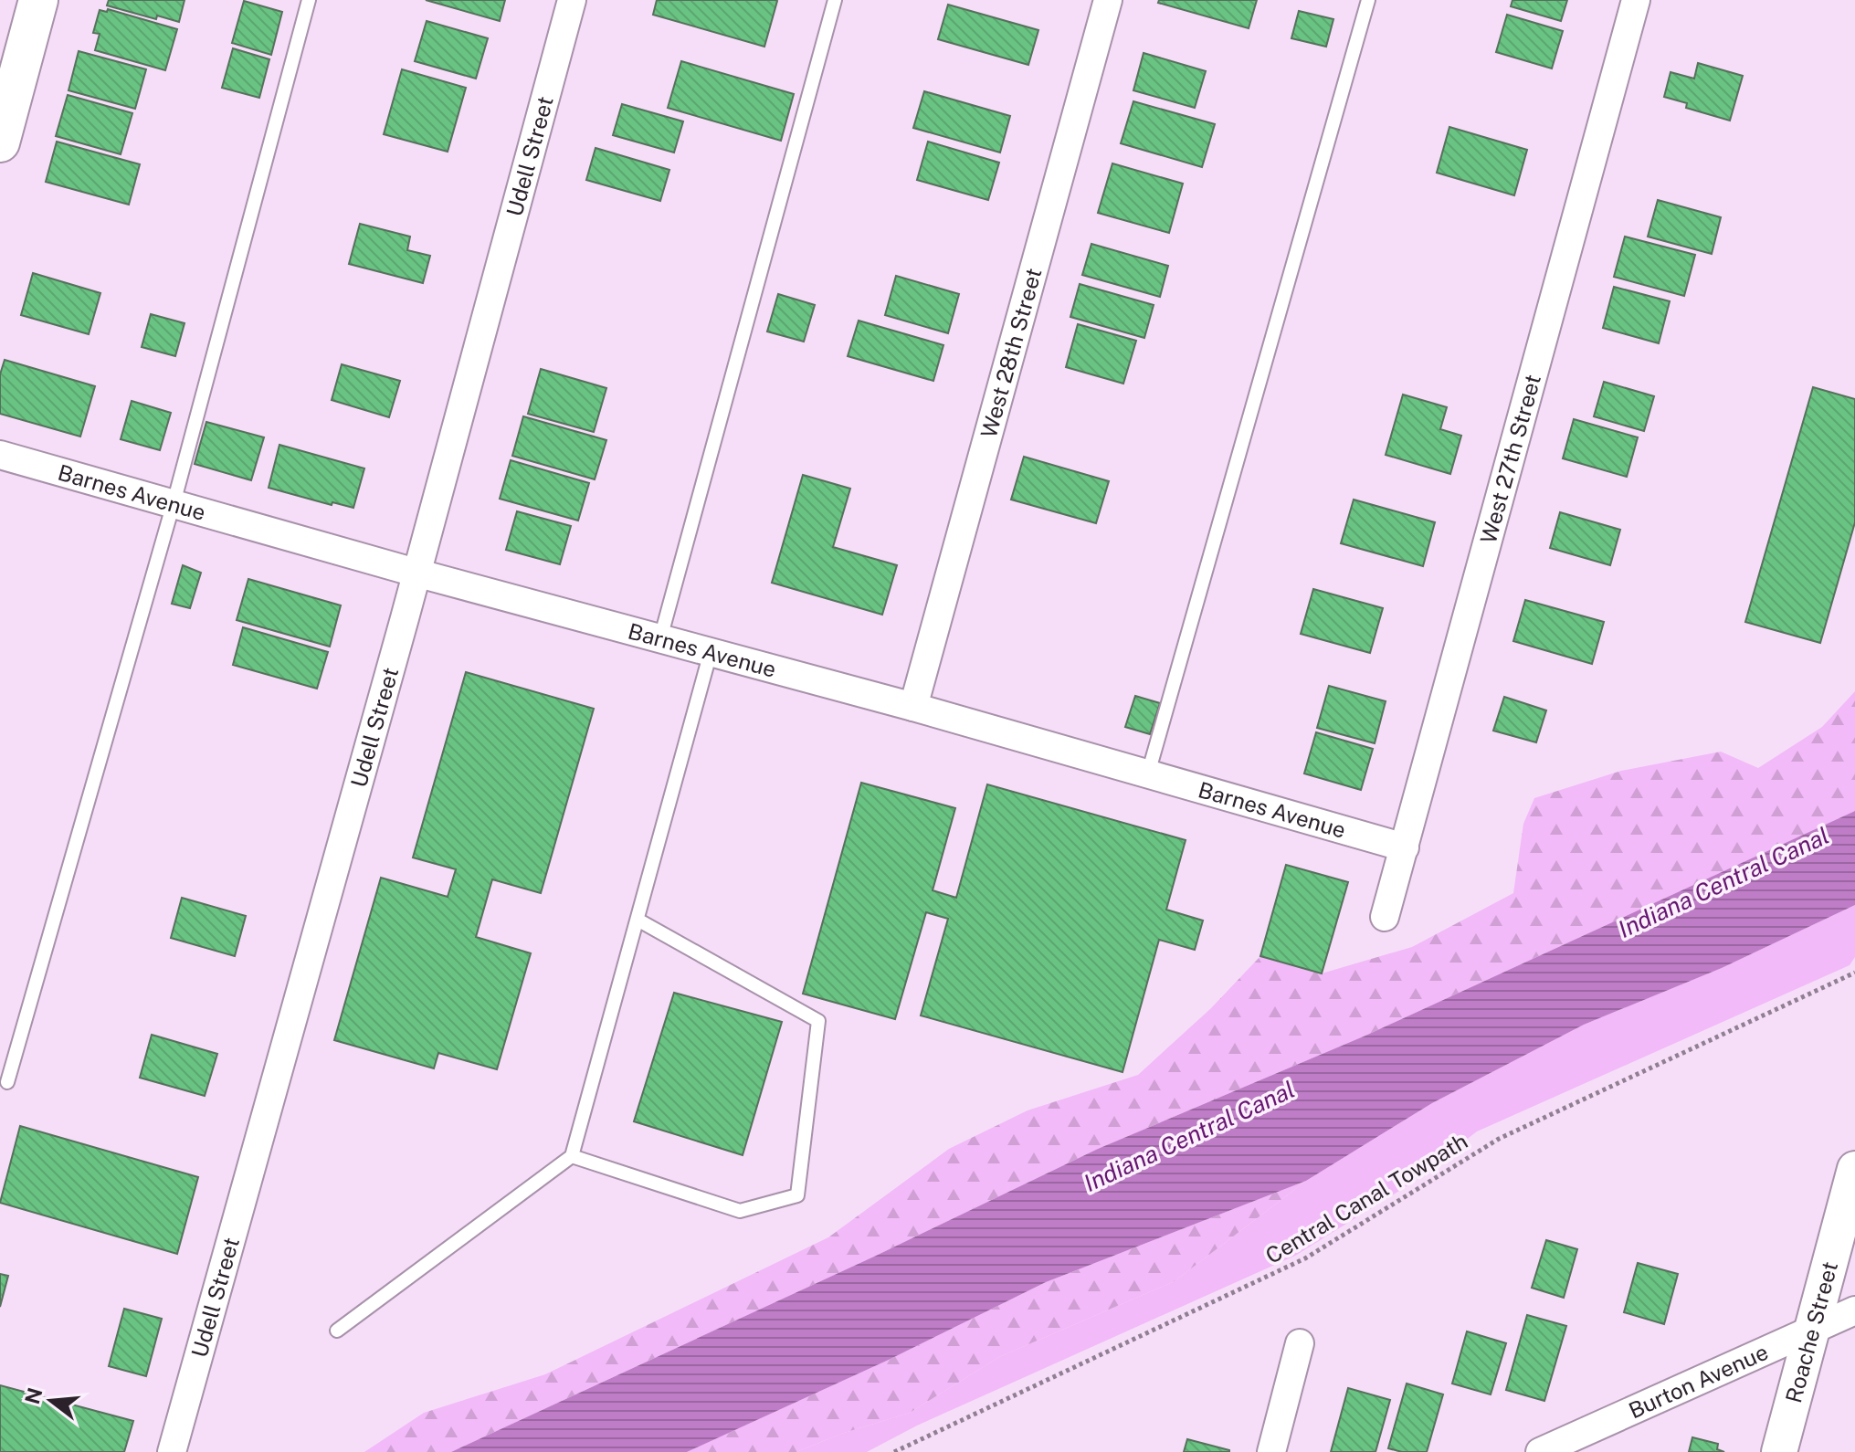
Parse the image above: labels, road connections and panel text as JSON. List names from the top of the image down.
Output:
{
  "streets": {
    "street": [
      "Udell Street",
      "West 28th Street",
      "West 27th Street",
      "Barnes Avenue",
      "Roache Street",
      "Burton Avenue"
    ],
    "path": ["Central Canal Towpath"]
  },
  "crossings": [
    ["Udell Street", "Barnes Avenue"],
    ["West 28th Street", "Barnes Avenue"],
    ["West 27th Street", "Barnes Avenue"],
    ["Roache Street", "Burton Avenue"]
  ],
  "water": ["Indiana Central Canal"],
  "north": "left"
}
